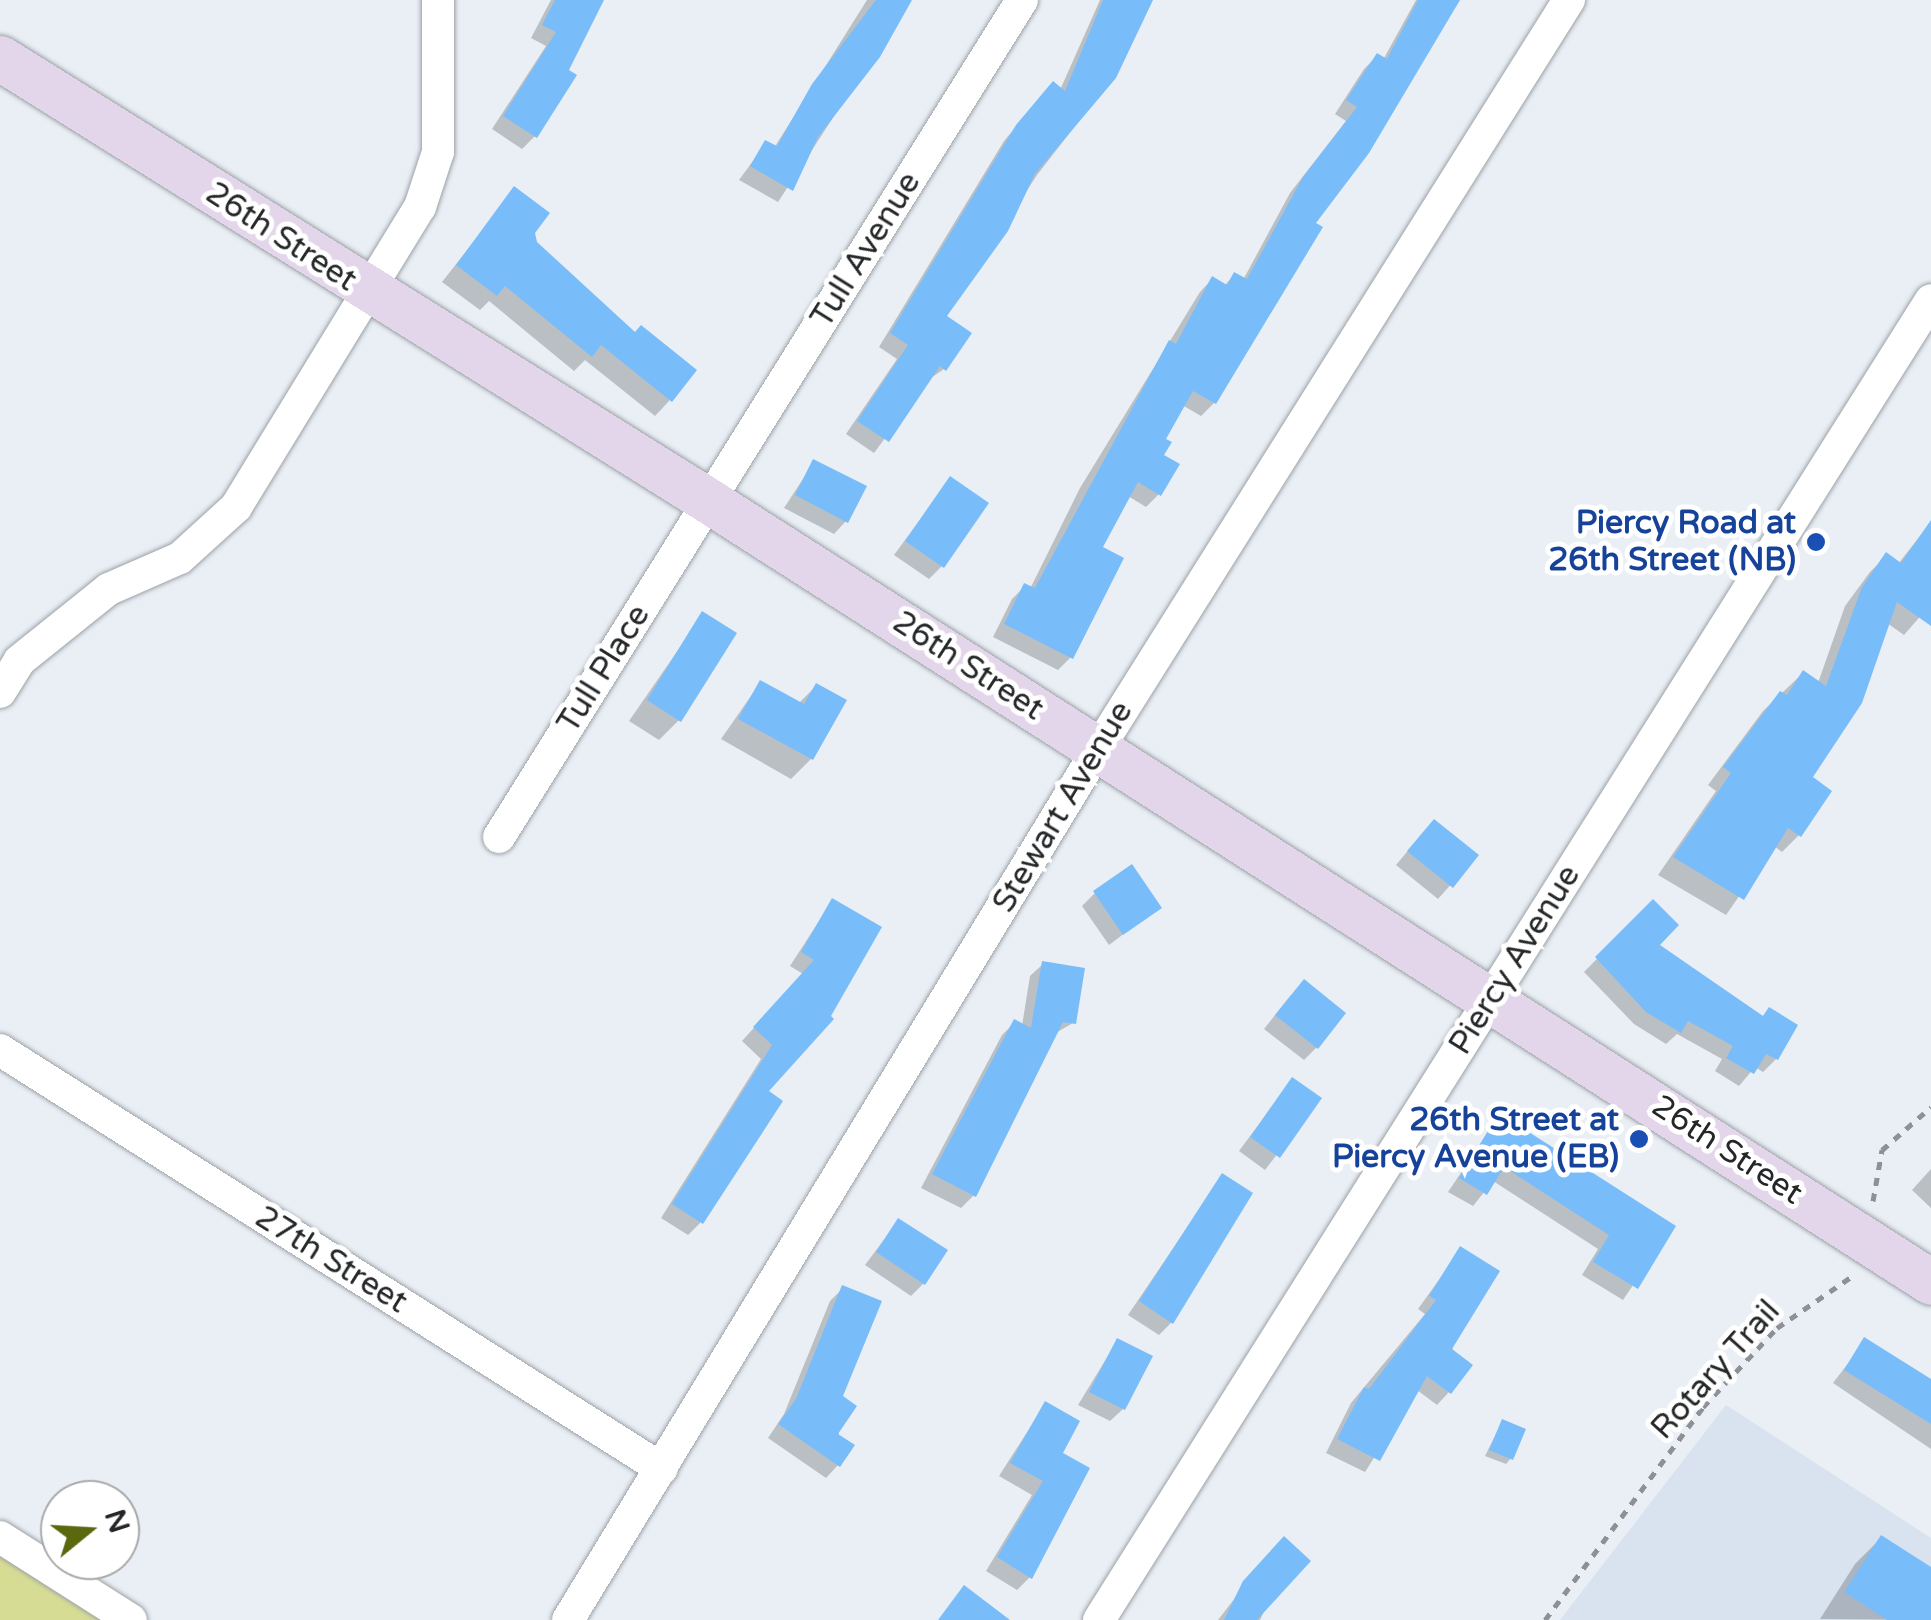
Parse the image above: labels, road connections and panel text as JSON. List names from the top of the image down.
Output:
{
  "streets": {
    "street": [
      "26th Street",
      "Tull Avenue",
      "Tull Place",
      "Stewart Avenue",
      "Piercy Avenue",
      "27th Street"
    ],
    "path": ["Rotary Trail"]
  },
  "crossings": [
    ["26th Street", "Tull Avenue"],
    ["26th Street", "Tull Place"],
    ["26th Street", "Stewart Avenue"],
    ["26th Street", "Piercy Avenue"],
    ["26th Street", "Rotary Trail"],
    ["Tull Avenue", "Tull Place"],
    ["Stewart Avenue", "27th Street"]
  ],
  "places": ["Piercy Road at 26th Street (NB)", "26th Street at Piercy Avenue (EB)"],
  "north": "right"
}
